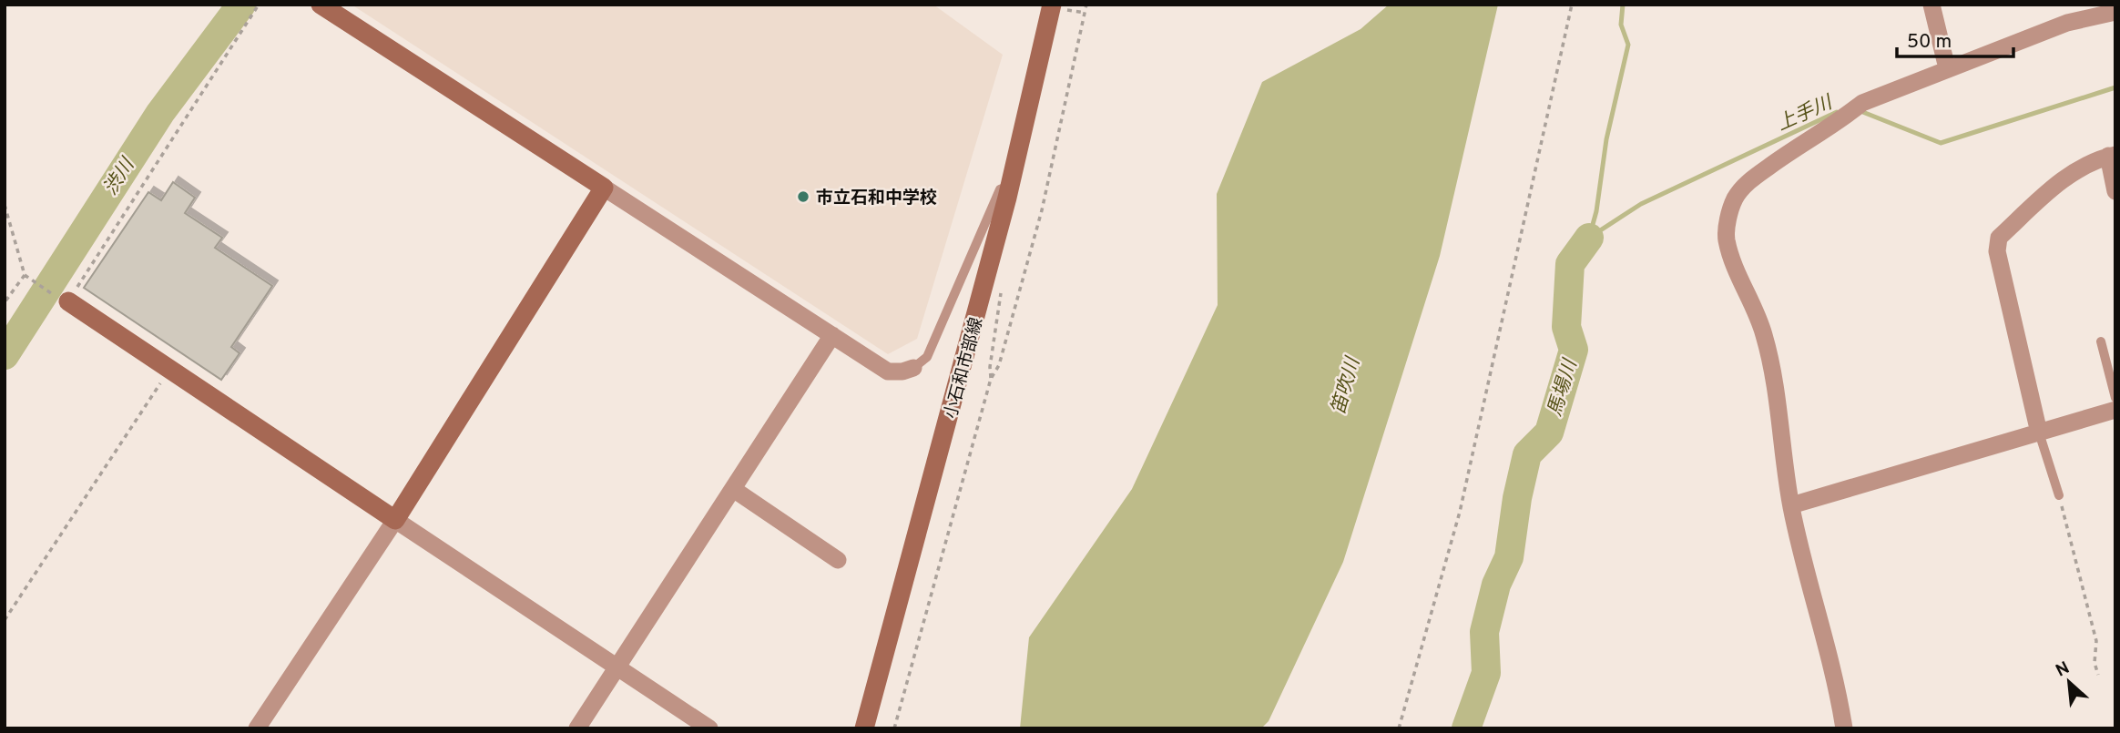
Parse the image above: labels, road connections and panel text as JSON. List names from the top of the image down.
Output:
{
  "streets": {
    "street": ["小石和市部線"]
  },
  "water": [
    "上手川",
    "渋川",
    "笛吹川",
    "馬場川"
  ],
  "places": ["市立石和中学校"],
  "scale_bar": "50 m",
  "north": "top left"
}
